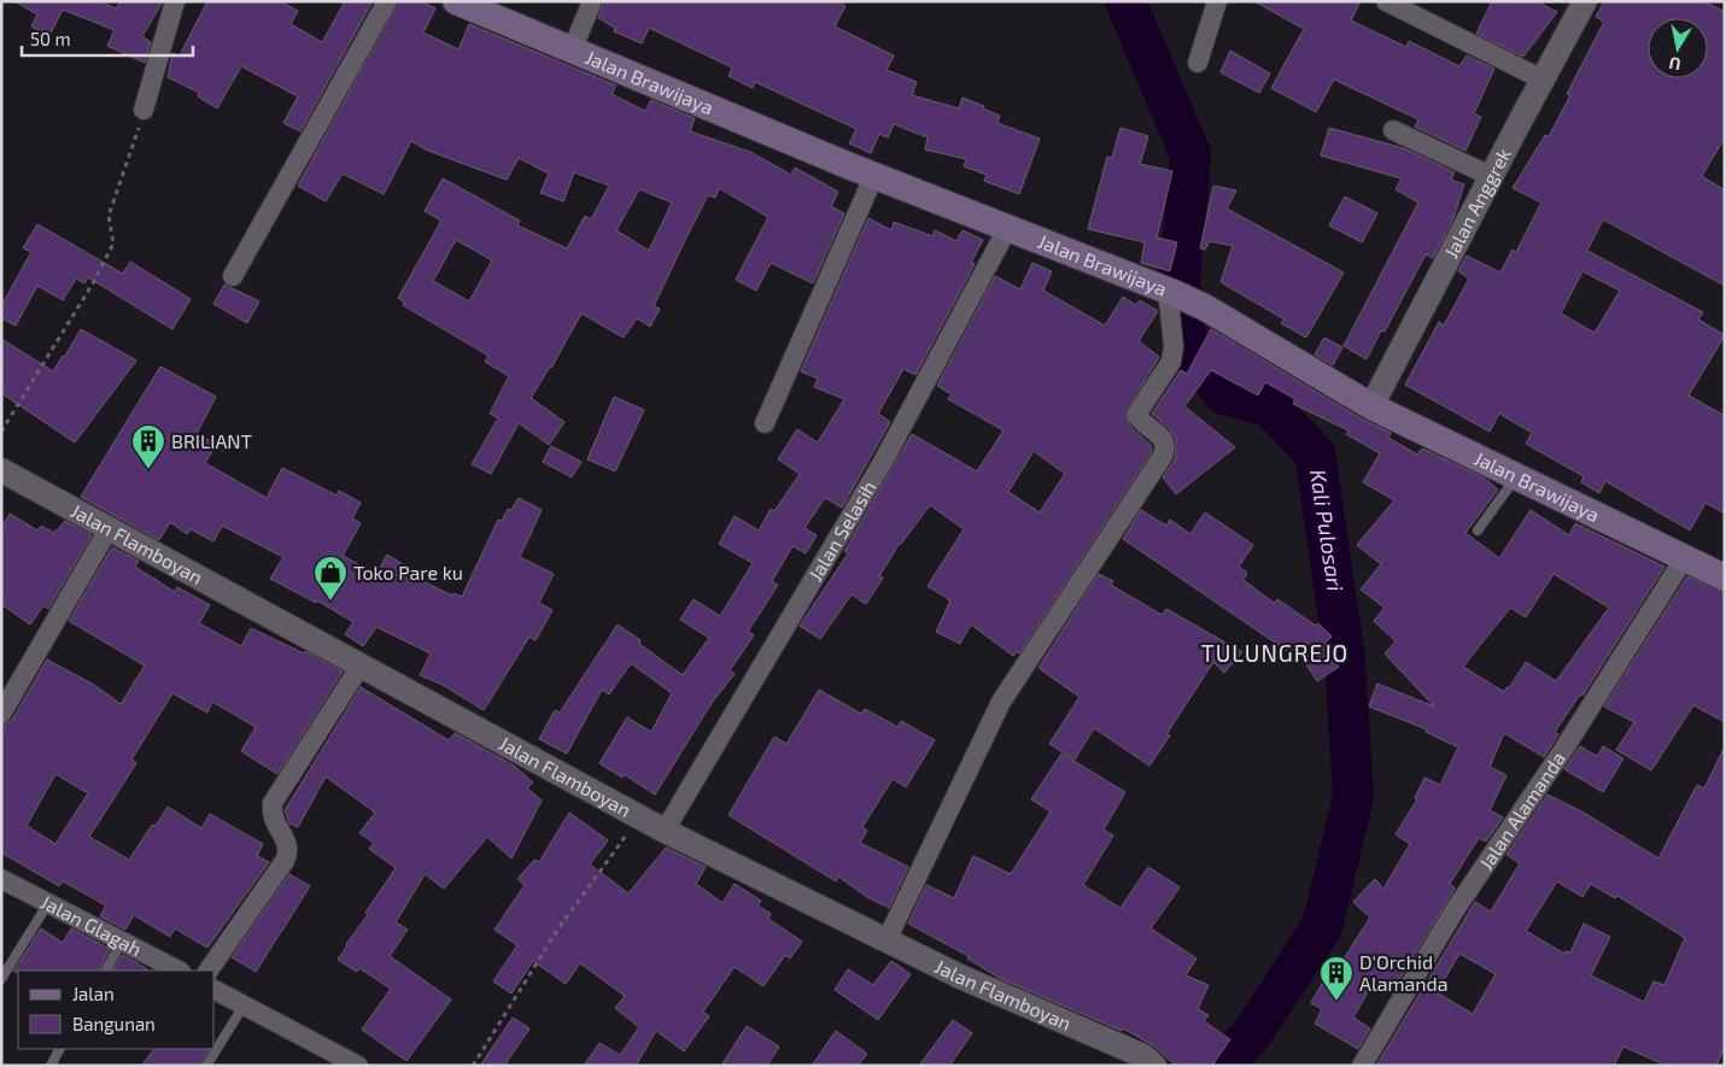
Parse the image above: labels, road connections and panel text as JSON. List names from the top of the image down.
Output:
{
  "streets": {
    "main road": ["Jalan Brawijaya"],
    "street": [
      "Jalan Anggrek",
      "Jalan Selasih",
      "Jalan Flamboyan",
      "Jalan Alamanda",
      "Jalan Glagah"
    ]
  },
  "crossings": [
    ["Jalan Brawijaya", "Jalan Anggrek"],
    ["Jalan Brawijaya", "Jalan Selasih"],
    ["Jalan Brawijaya", "Jalan Alamanda"],
    ["Jalan Selasih", "Jalan Flamboyan"]
  ],
  "districts": ["TULUNGREJO"],
  "water": ["Kali Pulosari"],
  "places": {
    "building": ["BRILIANT", "D'Orchid Alamanda"],
    "shop": ["Toko Pare ku"]
  },
  "legend": ["Jalan", "Bangunan"],
  "scale_bar": "50 m",
  "north": "bottom"
}
